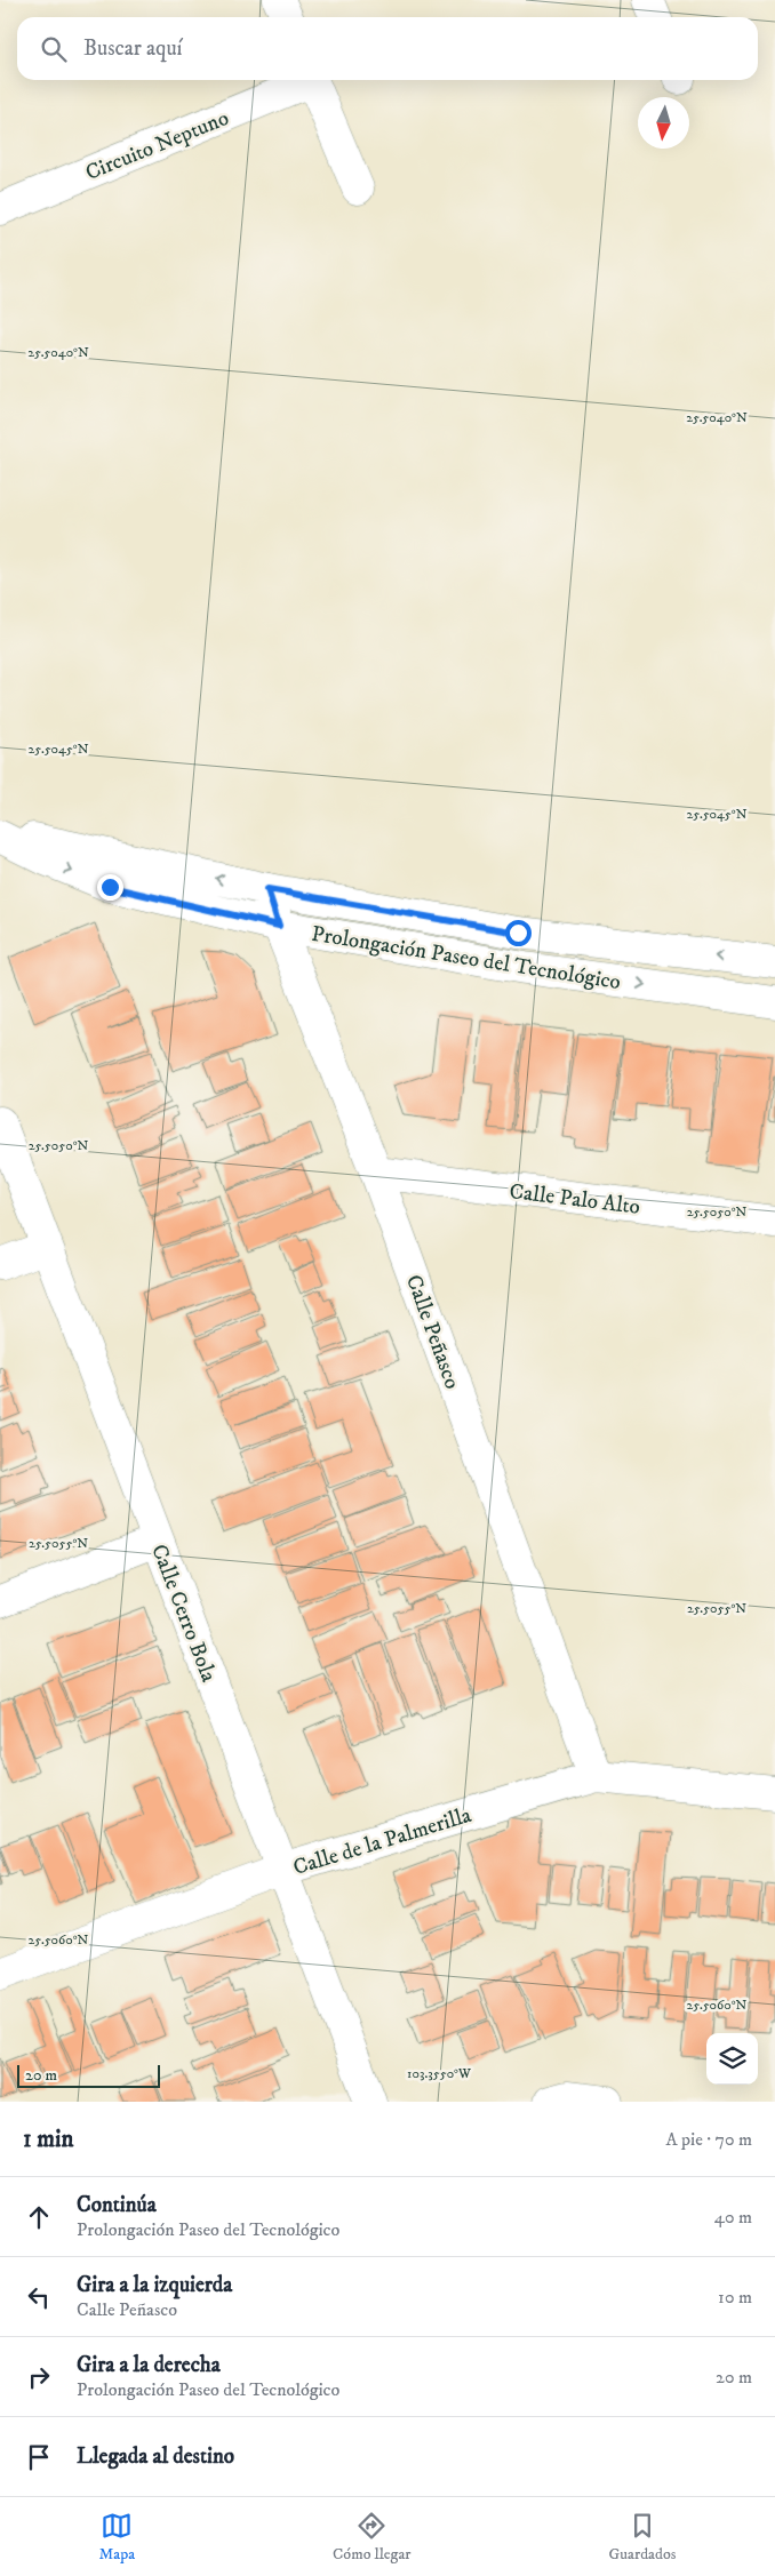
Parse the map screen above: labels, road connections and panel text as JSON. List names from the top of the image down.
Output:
{
  "streets": {
    "street": [
      "Circuito Neptuno",
      "Prolongación Paseo del Tecnológico",
      "Calle Palo Alto",
      "Calle Peñasco",
      "Calle Cerro Bola",
      "Calle de la Palmerilla"
    ]
  },
  "crossings": [
    ["Prolongación Paseo del Tecnológico", "Calle Peñasco"],
    ["Calle Palo Alto", "Calle Peñasco"],
    ["Calle Peñasco", "Calle de la Palmerilla"],
    ["Calle Cerro Bola", "Calle de la Palmerilla"]
  ],
  "scale_bar": "20 m",
  "north": "bottom",
  "page": {
    "search": "Buscar aquí",
    "scale": "20 m",
    "heading": ["1 min", "A pie · 70 m"],
    "list": [
      ["Continúa", "Prolongación Paseo del Tecnológico", "40 m"],
      ["Gira a la izquierda", "Calle Peñasco", "10 m"],
      ["Gira a la derecha", "Prolongación Paseo del Tecnológico", "20 m"],
      "Llegada al destino"
    ],
    "nav": ["Mapa", "Cómo llegar", "Guardados"]
  },
  "coordinates": [
    "25.5040°N",
    "25.5045°N",
    "25.5050°N",
    "25.5055°N",
    "25.5060°N",
    "103.3550°W"
  ]
}
